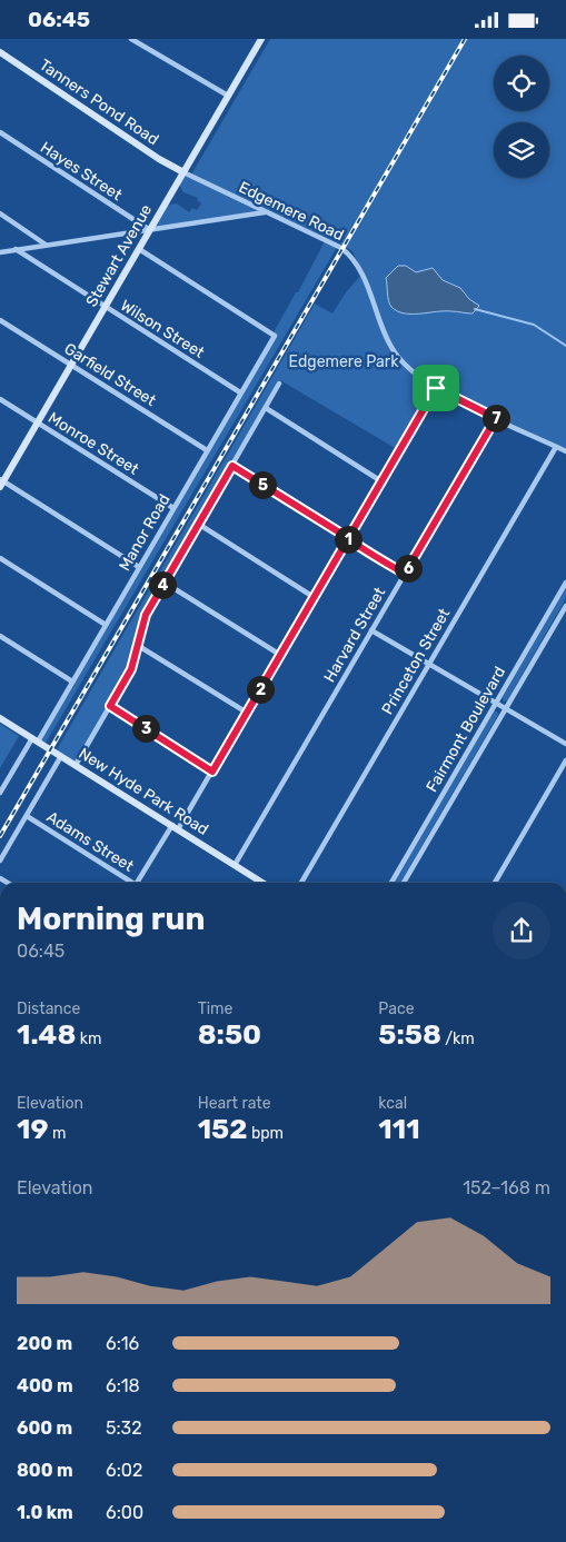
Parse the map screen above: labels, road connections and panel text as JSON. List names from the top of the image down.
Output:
{
  "streets": {
    "main road": ["Tanners Pond Road", "Stewart Avenue", "New Hyde Park Road"],
    "street": [
      "Hayes Street",
      "Edgemere Road",
      "Wilson Street",
      "Garfield Street",
      "Monroe Street",
      "Manor Road",
      "Harvard Street",
      "Princeton Street",
      "Fairmont Boulevard",
      "Adams Street"
    ]
  },
  "crossings": [
    ["Tanners Pond Road", "Edgemere Road"],
    ["Tanners Pond Road", "Stewart Avenue"],
    ["Hayes Street", "Stewart Avenue"],
    ["Edgemere Road", "Stewart Avenue"],
    ["Edgemere Road", "Harvard Street"],
    ["Edgemere Road", "Princeton Street"],
    ["Stewart Avenue", "Wilson Street"],
    ["Stewart Avenue", "Garfield Street"],
    ["Stewart Avenue", "Monroe Street"],
    ["Stewart Avenue", "Manor Road"],
    ["Wilson Street", "Manor Road"],
    ["Garfield Street", "Manor Road"],
    ["Monroe Street", "Manor Road"],
    ["Manor Road", "New Hyde Park Road"],
    ["Harvard Street", "New Hyde Park Road"]
  ],
  "parks": ["Edgemere Park"],
  "page": {
    "status": "06:45",
    "pins": [
      "7",
      "5",
      "1",
      "6",
      "4",
      "2",
      "3"
    ],
    "heading": ["Morning run", "06:45"],
    "stats": [
      ["Distance", "1.48 km"],
      ["Time", "8:50"],
      ["Pace", "5:58 /km"],
      ["Elevation", "19 m"],
      ["Heart rate", "152 bpm"],
      ["kcal", "111"]
    ],
    "chart": ["Elevation", "152–168 m"],
    "list": [
      {
        "name": "200 m",
        "note": "6:16"
      },
      {
        "name": "400 m",
        "note": "6:18"
      },
      {
        "name": "600 m",
        "note": "5:32"
      },
      {
        "name": "800 m",
        "note": "6:02"
      },
      {
        "name": "1.0 km",
        "note": "6:00"
      }
    ]
  }
}
